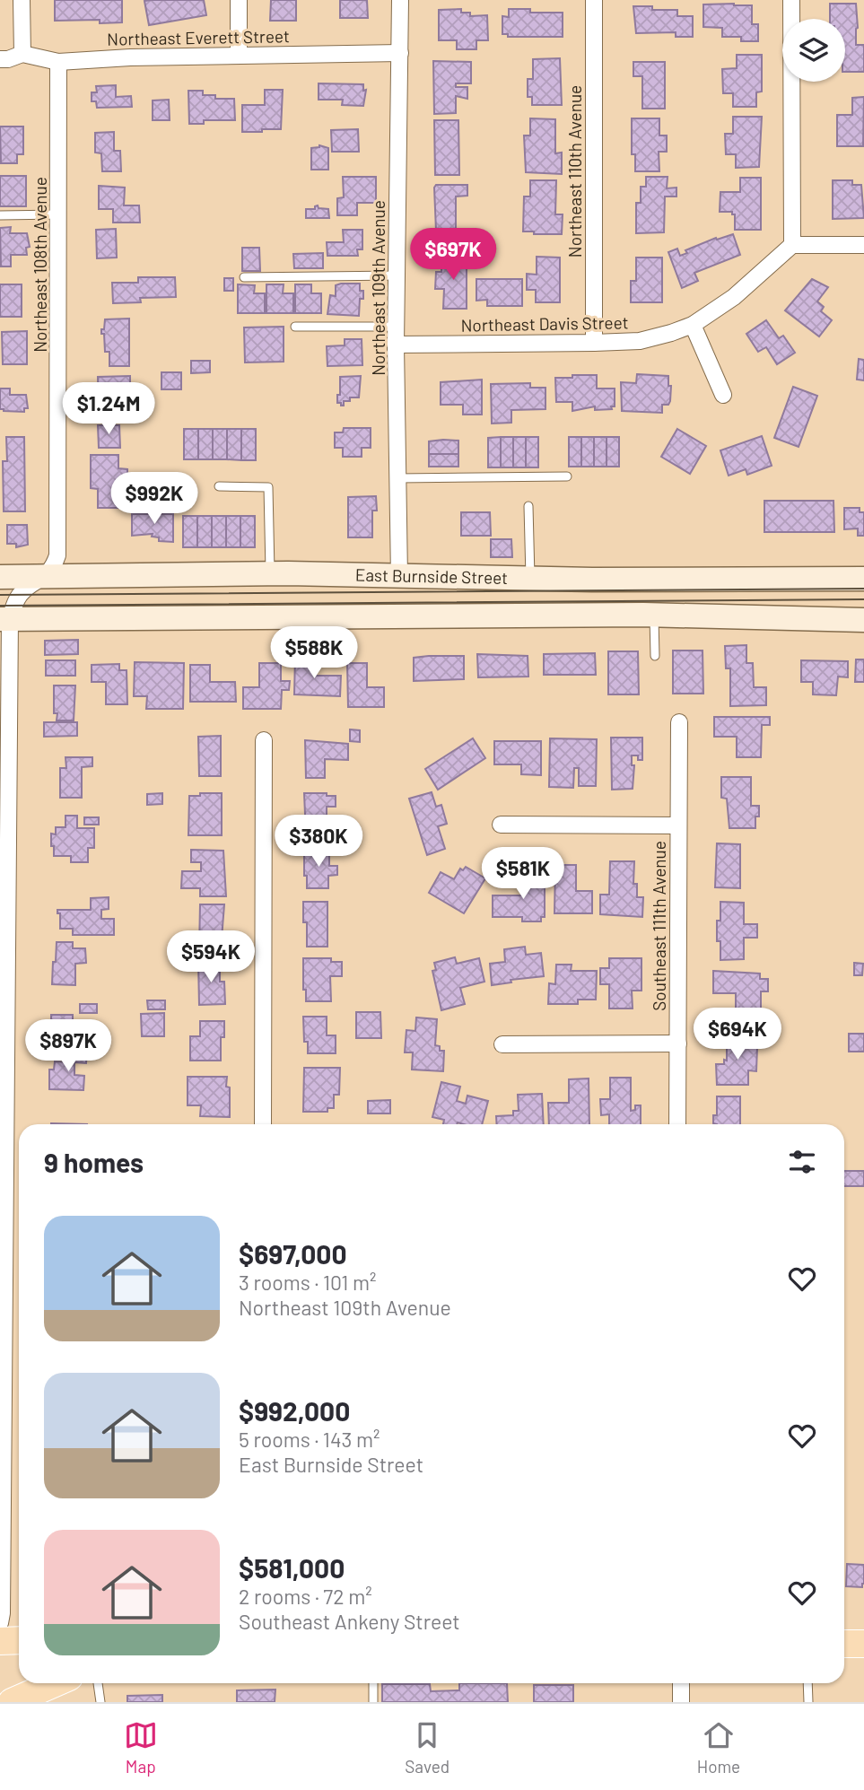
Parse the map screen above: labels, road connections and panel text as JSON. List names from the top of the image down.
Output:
{
  "streets": {
    "street": [
      "Northeast Everett Street",
      "Northeast 110th Avenue",
      "Northeast 108th Avenue",
      "Northeast 109th Avenue",
      "Northeast Davis Street",
      "East Burnside Street",
      "Southeast 111th Avenue"
    ]
  },
  "crossings": [
    ["Northeast Everett Street", "Northeast 108th Avenue"],
    ["Northeast Everett Street", "Northeast 109th Avenue"],
    ["Northeast 110th Avenue", "Northeast Davis Street"],
    ["Northeast 108th Avenue", "East Burnside Street"],
    ["Northeast 109th Avenue", "Northeast Davis Street"],
    ["Northeast 109th Avenue", "East Burnside Street"]
  ],
  "page": {
    "price": [
      "$697K",
      "$1.24M",
      "$992K",
      "$588K",
      "$380K",
      "$581K",
      "$594K",
      "$694K",
      "$897K"
    ],
    "heading": "9 homes",
    "list": [
      {
        "name": "$697,000",
        "note": "3 rooms · 101 m² · Northeast 109th Avenue"
      },
      {
        "name": "$992,000",
        "note": "5 rooms · 143 m² · East Burnside Street"
      },
      {
        "name": "$581,000",
        "note": "2 rooms · 72 m² · Southeast Ankeny Street"
      }
    ],
    "tabs": ["Map", "Saved", "Home"]
  }
}
